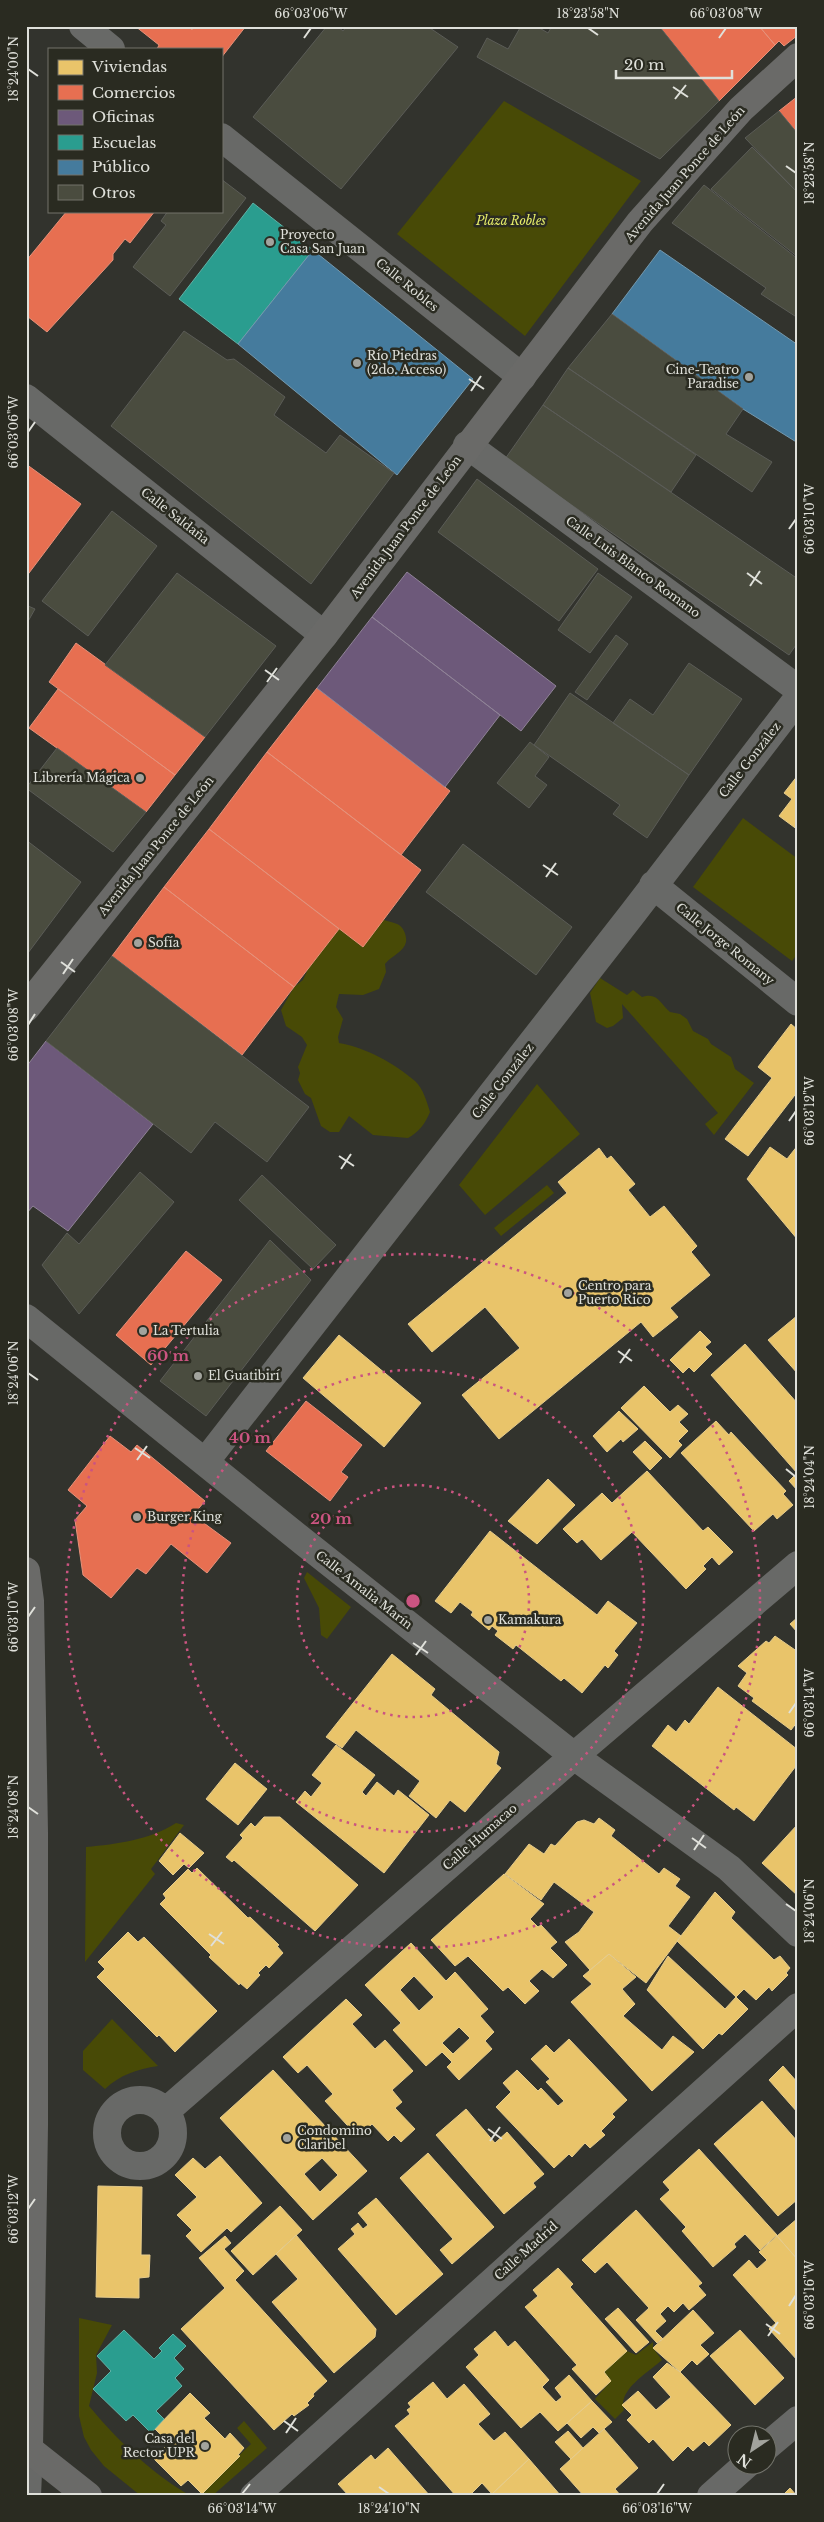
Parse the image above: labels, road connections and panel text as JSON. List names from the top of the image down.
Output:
{
  "streets": {
    "street": [
      "Avenida Juan Ponce de León",
      "Calle Robles",
      "Calle Saldaña",
      "Calle Luis Blanco Romano",
      "Calle González",
      "Calle Jorge Romany",
      "Calle Amalia Marín",
      "Calle Humacao",
      "Calle Madrid"
    ]
  },
  "crossings": [
    ["Avenida Juan Ponce de León", "Calle Robles"],
    ["Avenida Juan Ponce de León", "Calle Saldaña"],
    ["Avenida Juan Ponce de León", "Calle Luis Blanco Romano"],
    ["Calle González", "Calle Jorge Romany"],
    ["Calle González", "Calle Amalia Marín"],
    ["Calle Amalia Marín", "Calle Humacao"]
  ],
  "parks": ["Plaza Robles"],
  "places": [
    "Proyecto Casa San Juan",
    "Río Piedras (2do. Acceso)",
    "Cine-Teatro Paradise",
    "Librería Mágica",
    "Sofía",
    "Centro para Puerto Rico",
    "La Tertulia",
    "El Guatibirí",
    "Burger King",
    "Kamakura",
    "Condomino Claribel",
    "Casa del Rector UPR"
  ],
  "legend": [
    "Viviendas",
    "Comercios",
    "Oficinas",
    "Escuelas",
    "Público",
    "Otros"
  ],
  "scale_bar": "20 m",
  "north": "bottom left",
  "coordinates": [
    "66°03'06\"W",
    "18°23'58\"N",
    "66°03'08\"W",
    "18°24'00\"N",
    "66°03'10\"W",
    "66°03'12\"W",
    "18°24'06\"N",
    "18°24'04\"N",
    "66°03'14\"W",
    "18°24'08\"N",
    "66°03'16\"W",
    "18°24'10\"N"
  ],
  "rings": ["60 m", "40 m", "20 m"]
}
